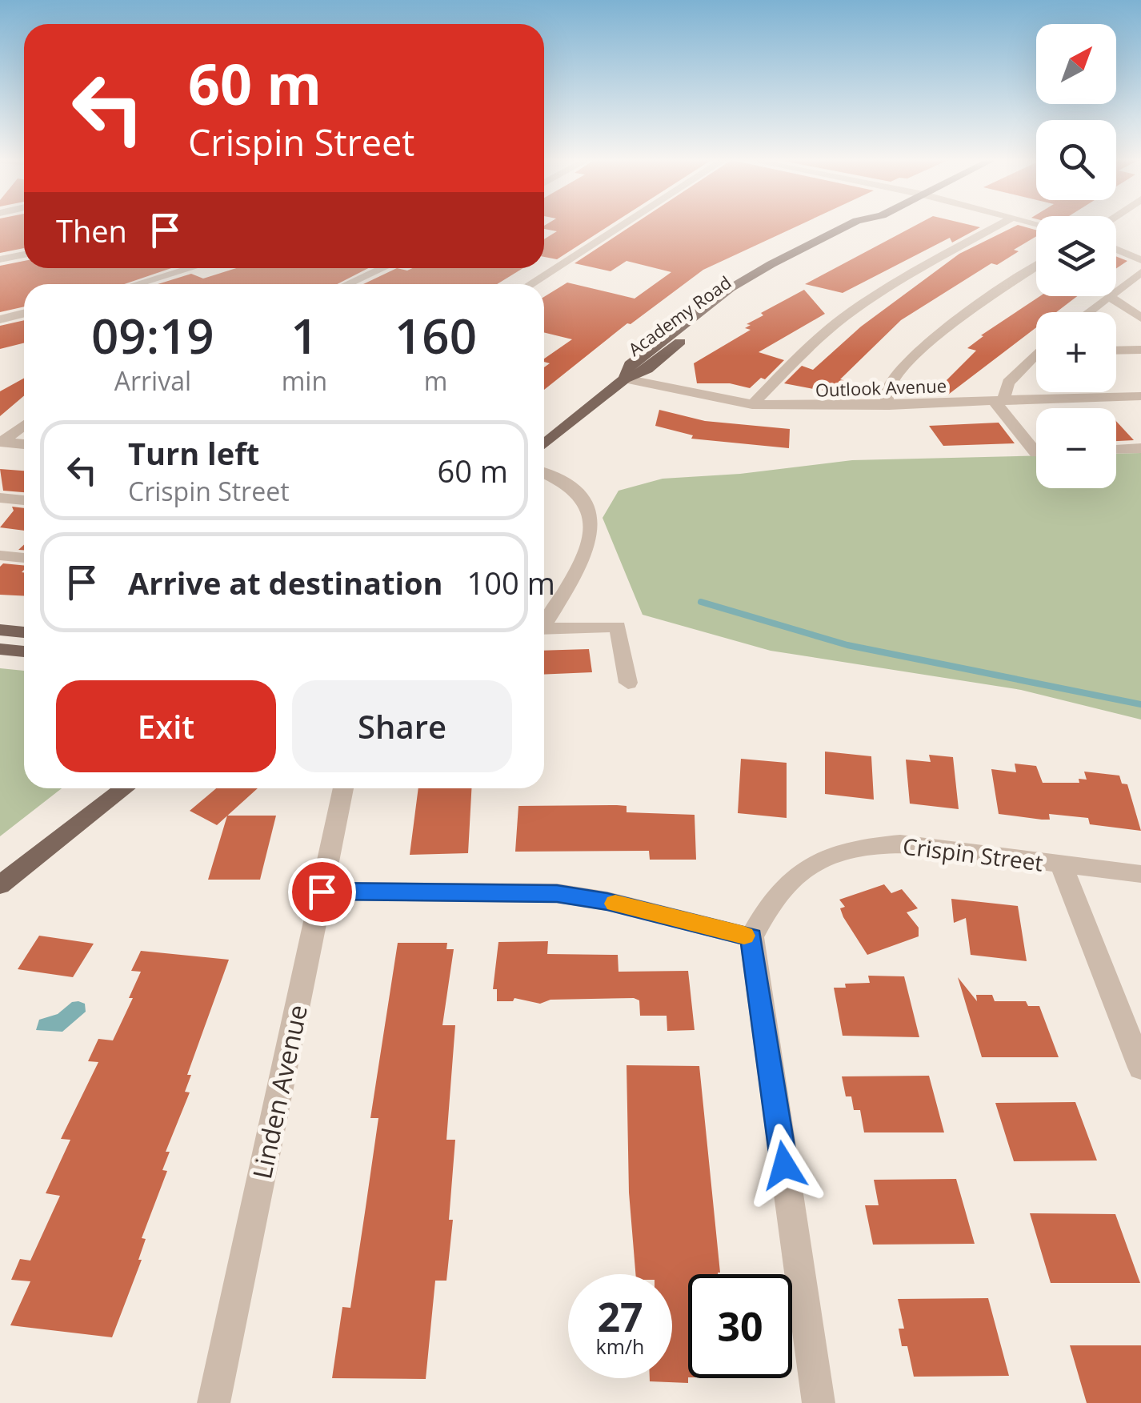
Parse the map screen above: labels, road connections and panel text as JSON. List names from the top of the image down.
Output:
{
  "streets": {
    "main road": ["Academy Road"],
    "street": ["Outlook Avenue", "Crispin Street", "Linden Avenue"]
  },
  "crossings": [
    ["Academy Road", "Outlook Avenue"]
  ],
  "north": "top right",
  "page": {
    "map_buttons": ["+", "−"],
    "turn": ["60 m", "Crispin Street"],
    "then": "Then",
    "eta": [
      "09:19",
      "Arrival",
      "1",
      "min",
      "160",
      "m"
    ],
    "list": [
      {
        "name": "Turn left",
        "note": "Crispin Street",
        "value": "60 m"
      },
      {
        "name": "Arrive at destination",
        "value": "100 m"
      }
    ],
    "buttons": ["Exit", "Share"],
    "speed": "27 km/h",
    "limit": "30"
  }
}
